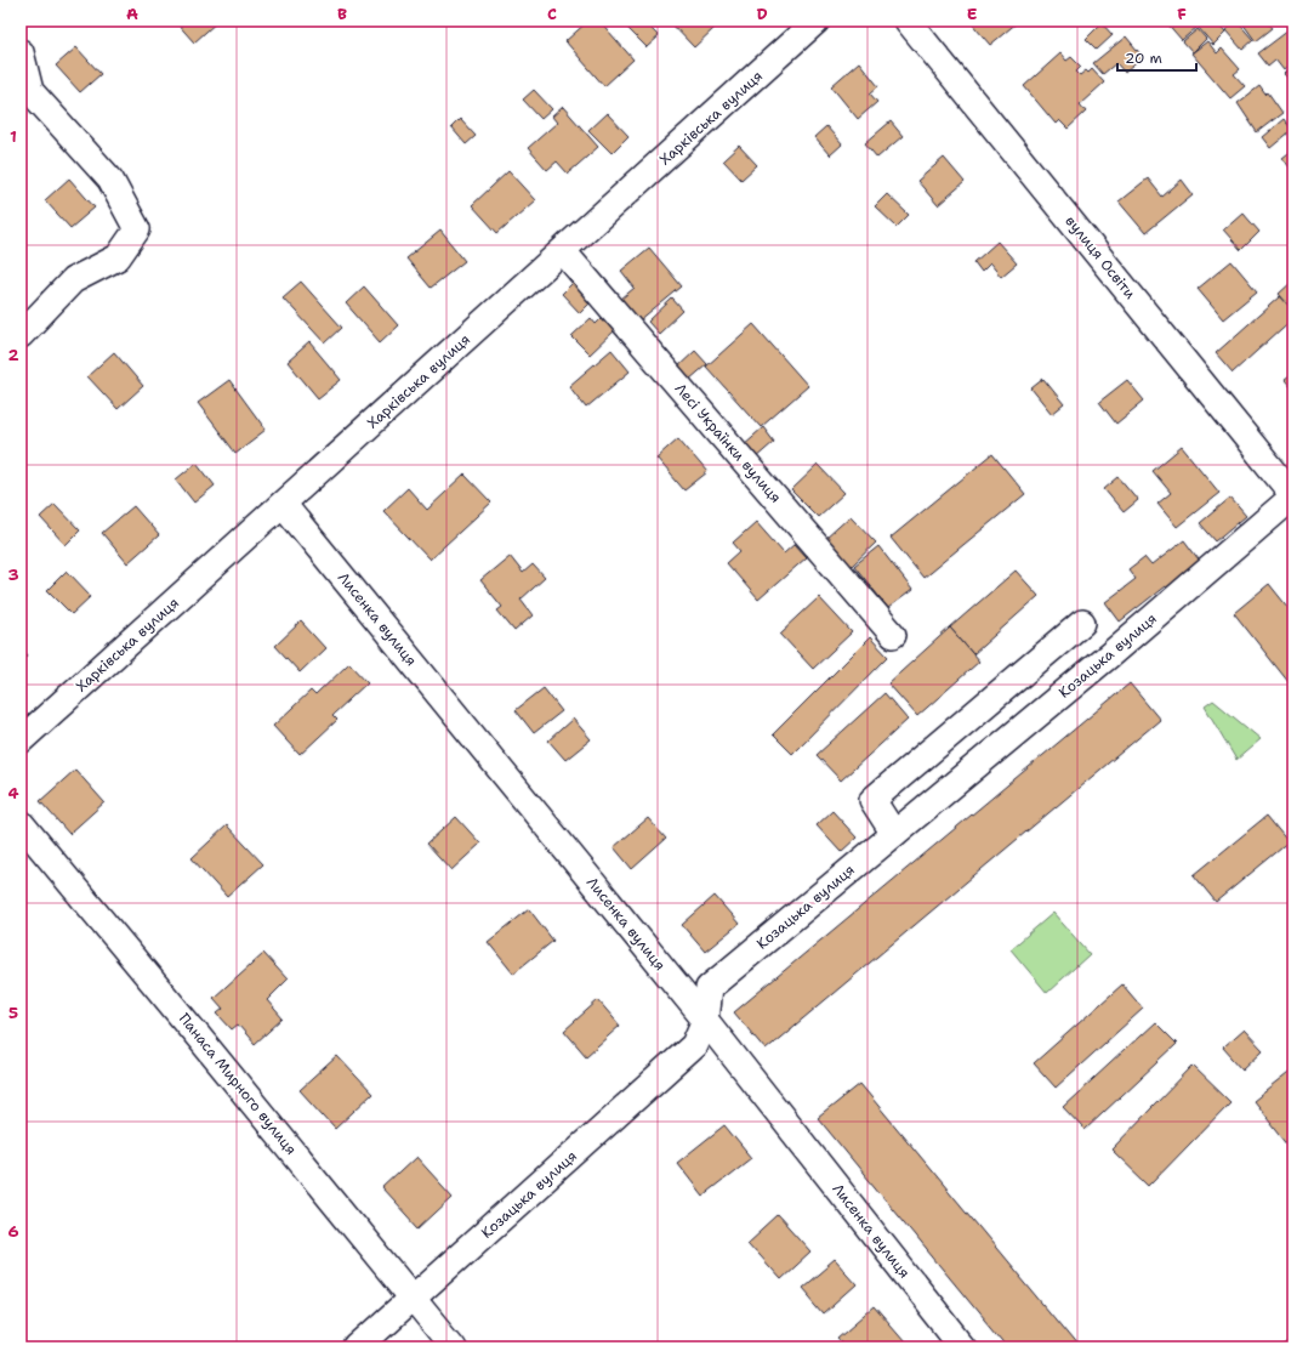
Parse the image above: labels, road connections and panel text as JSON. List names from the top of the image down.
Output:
{
  "streets": {
    "street": [
      "Харківська вулиця",
      "вулиця Освіти",
      "Лесі Українки вулиця",
      "Лисенка вулиця",
      "Козацька вулиця",
      "Панаса Мирного вулиця"
    ]
  },
  "crossings": [
    ["Харківська вулиця", "Лесі Українки вулиця"],
    ["Харківська вулиця", "Лисенка вулиця"],
    ["вулиця Освіти", "Козацька вулиця"],
    ["Лисенка вулиця", "Козацька вулиця"],
    ["Козацька вулиця", "Панаса Мирного вулиця"]
  ],
  "scale_bar": "20 m",
  "grid": {
    "columns": [
      "A",
      "B",
      "C",
      "D",
      "E",
      "F"
    ],
    "rows": [
      "1",
      "2",
      "3",
      "4",
      "5",
      "6"
    ]
  }
}
